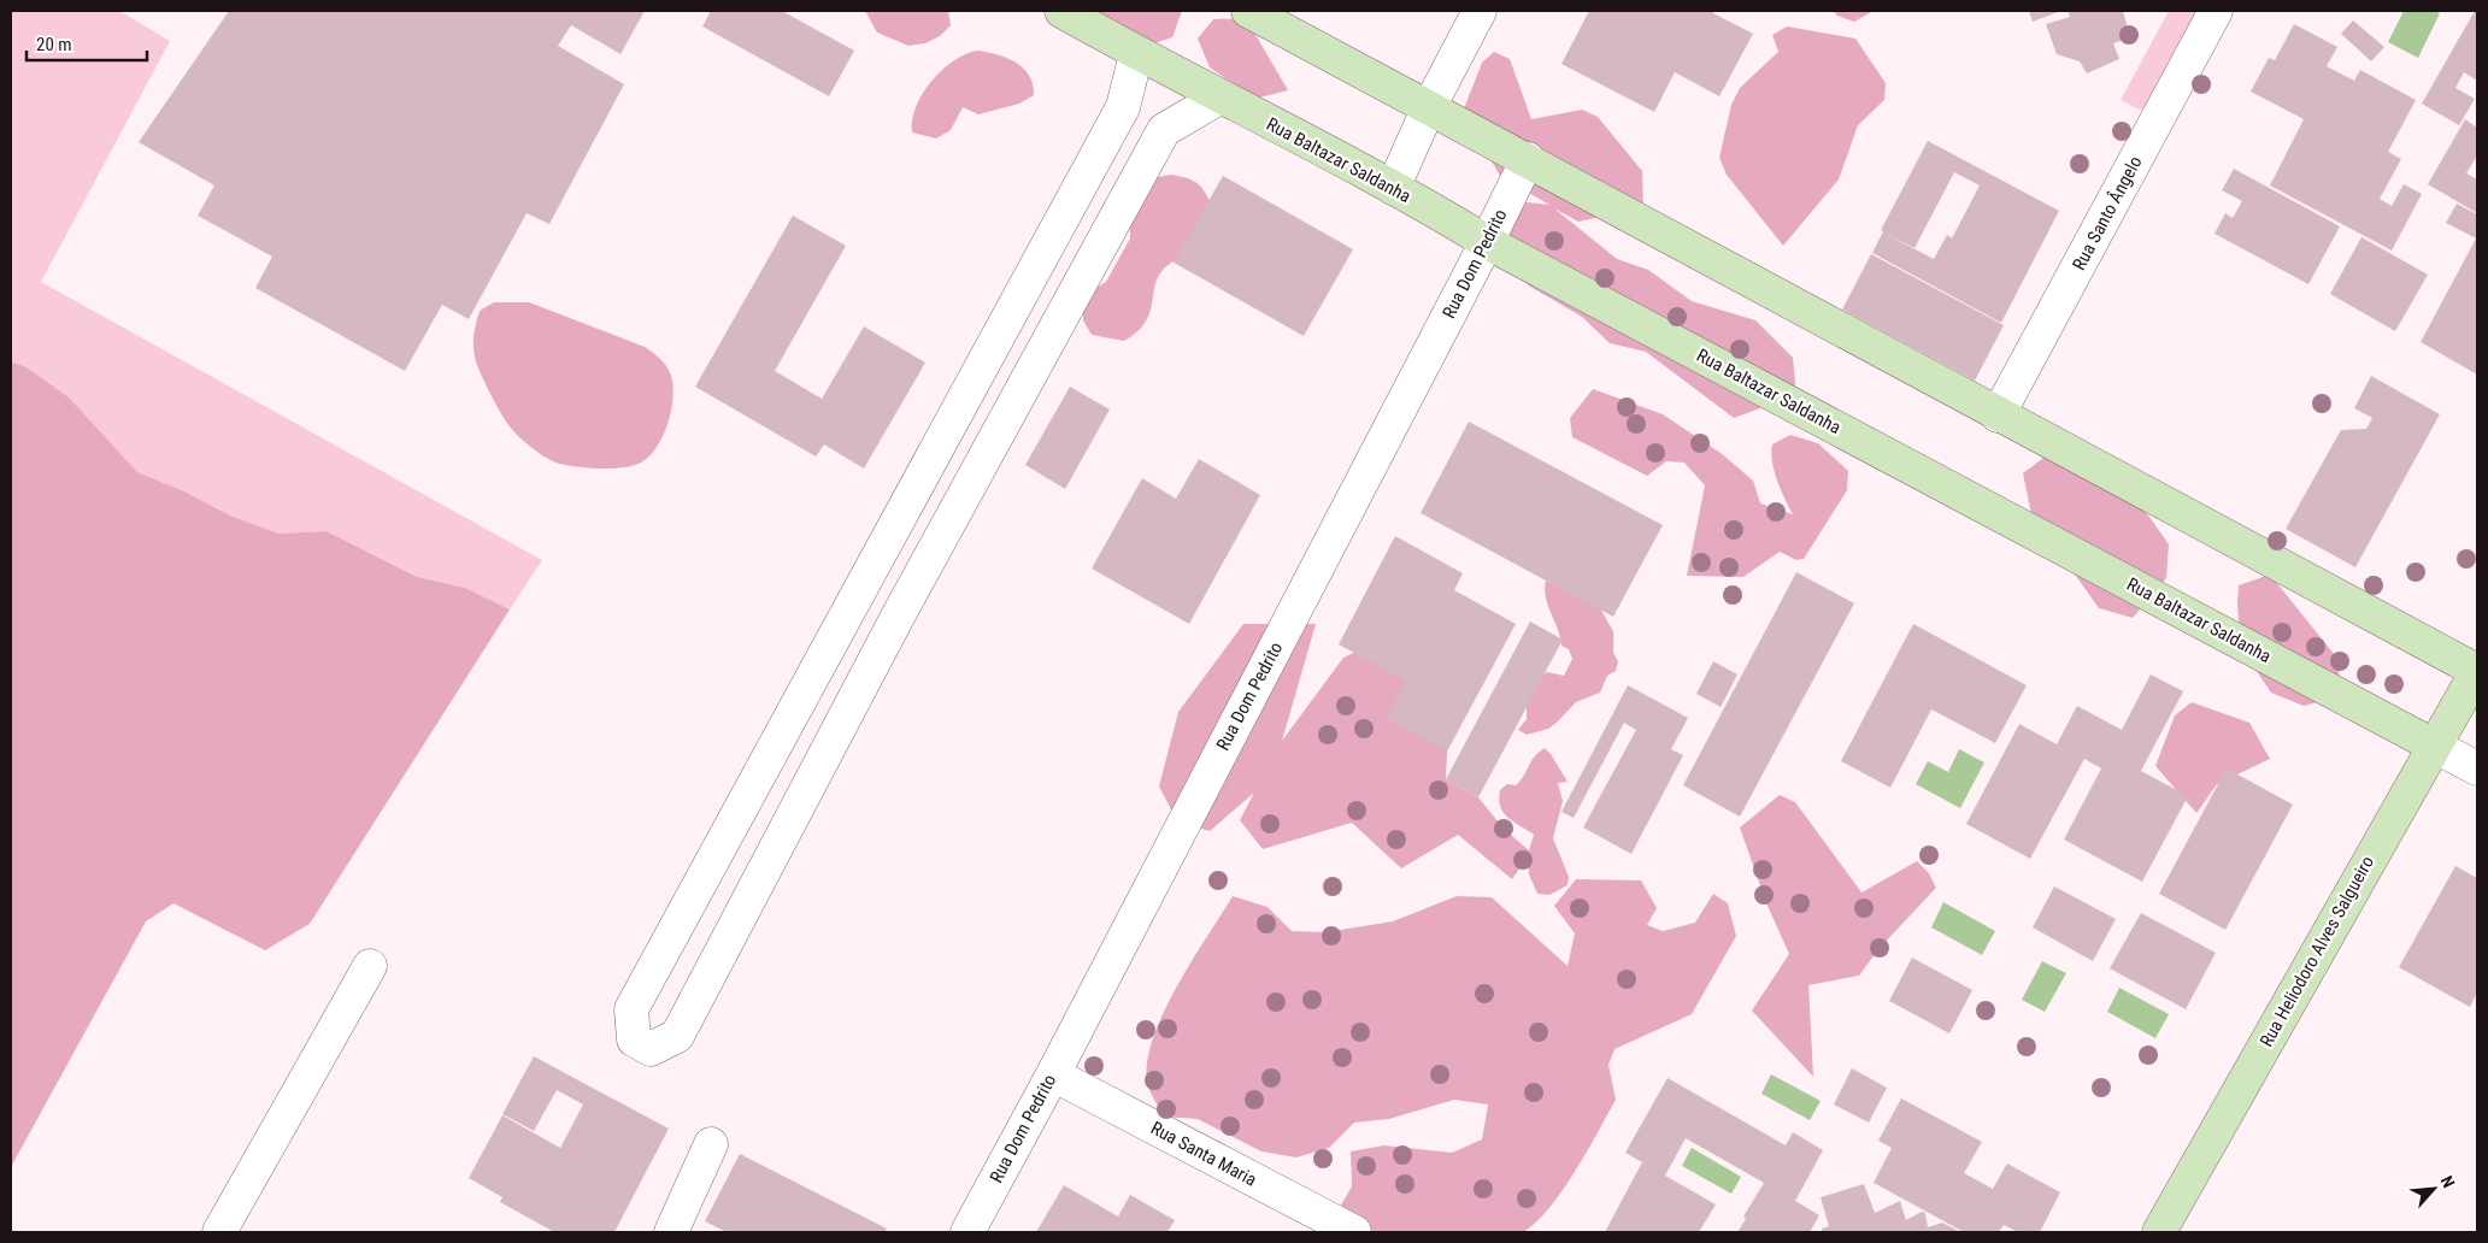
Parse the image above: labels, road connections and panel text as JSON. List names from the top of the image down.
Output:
{
  "streets": {
    "main road": ["Rua Baltazar Saldanha", "Rua Heliodoro Alves Salgueiro"],
    "street": ["Rua Santo Ângelo", "Rua Dom Pedrito", "Rua Santa Maria"]
  },
  "crossings": [
    ["Rua Baltazar Saldanha", "Rua Dom Pedrito"],
    ["Rua Baltazar Saldanha", "Rua Heliodoro Alves Salgueiro"],
    ["Rua Dom Pedrito", "Rua Santa Maria"]
  ],
  "scale_bar": "20 m",
  "north": "top right"
}
